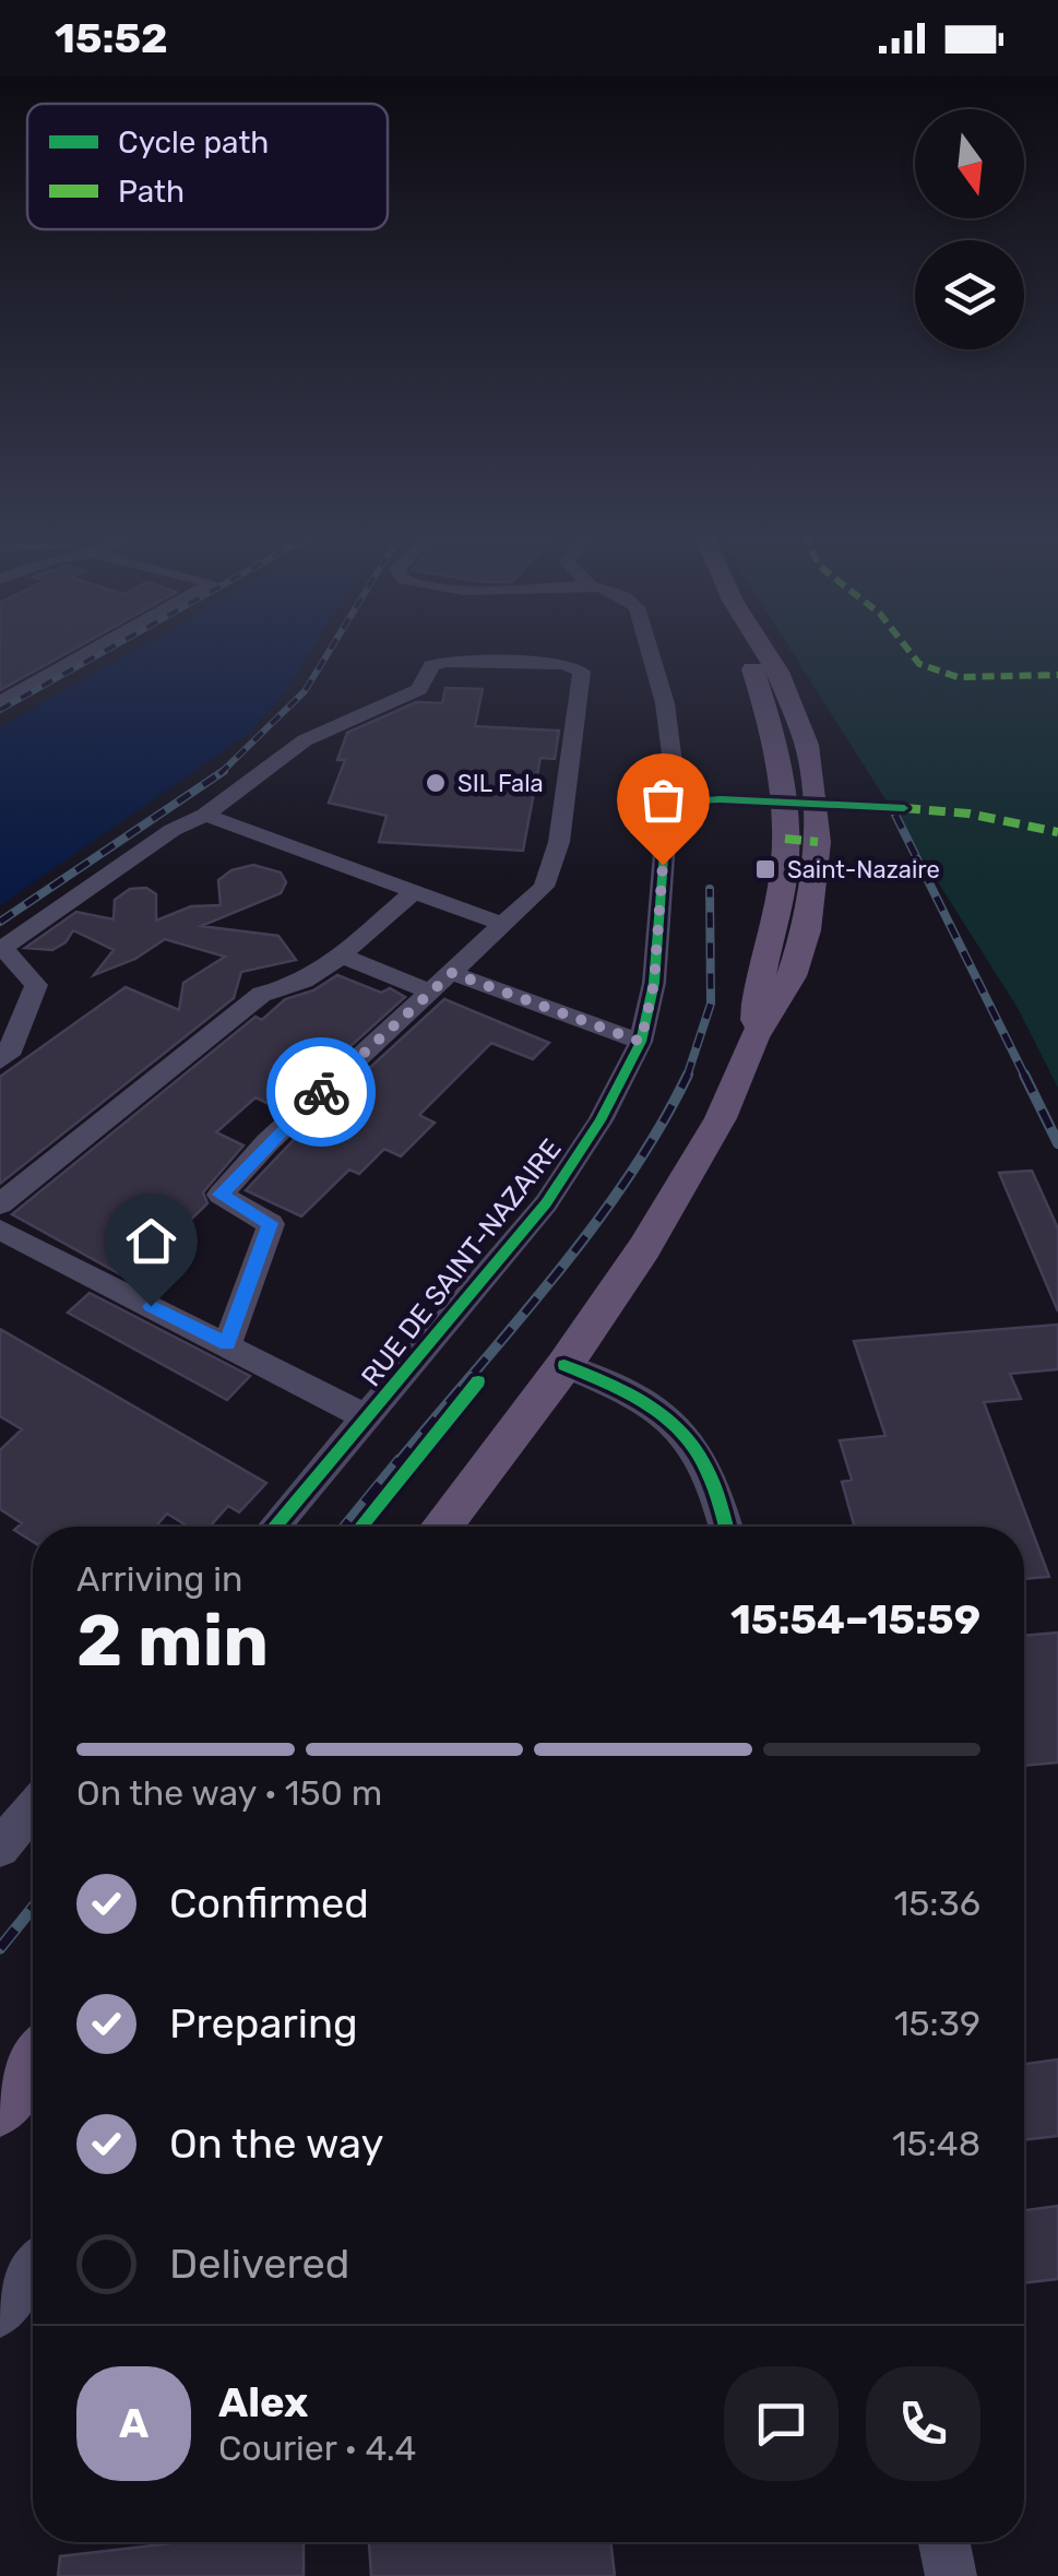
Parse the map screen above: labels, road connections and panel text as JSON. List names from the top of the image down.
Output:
{
  "streets": {
    "street": ["RUE DE SAINT-NAZAIRE"]
  },
  "places": {
    "other": ["SIL Fala"],
    "transit": ["Saint-Nazaire"]
  },
  "legend": ["Cycle path", "Path"],
  "north": "bottom",
  "page": {
    "status": "15:52",
    "heading": ["2 min", "Arriving in", "15:54–15:59"],
    "panel": ["Alex", "Courier · 4.4"],
    "bar": "On the way · 150 m",
    "list": [
      ["Confirmed", "15:36"],
      ["Preparing", "15:39"],
      ["On the way", "15:48"],
      "Delivered"
    ],
    "round": "A"
  }
}
